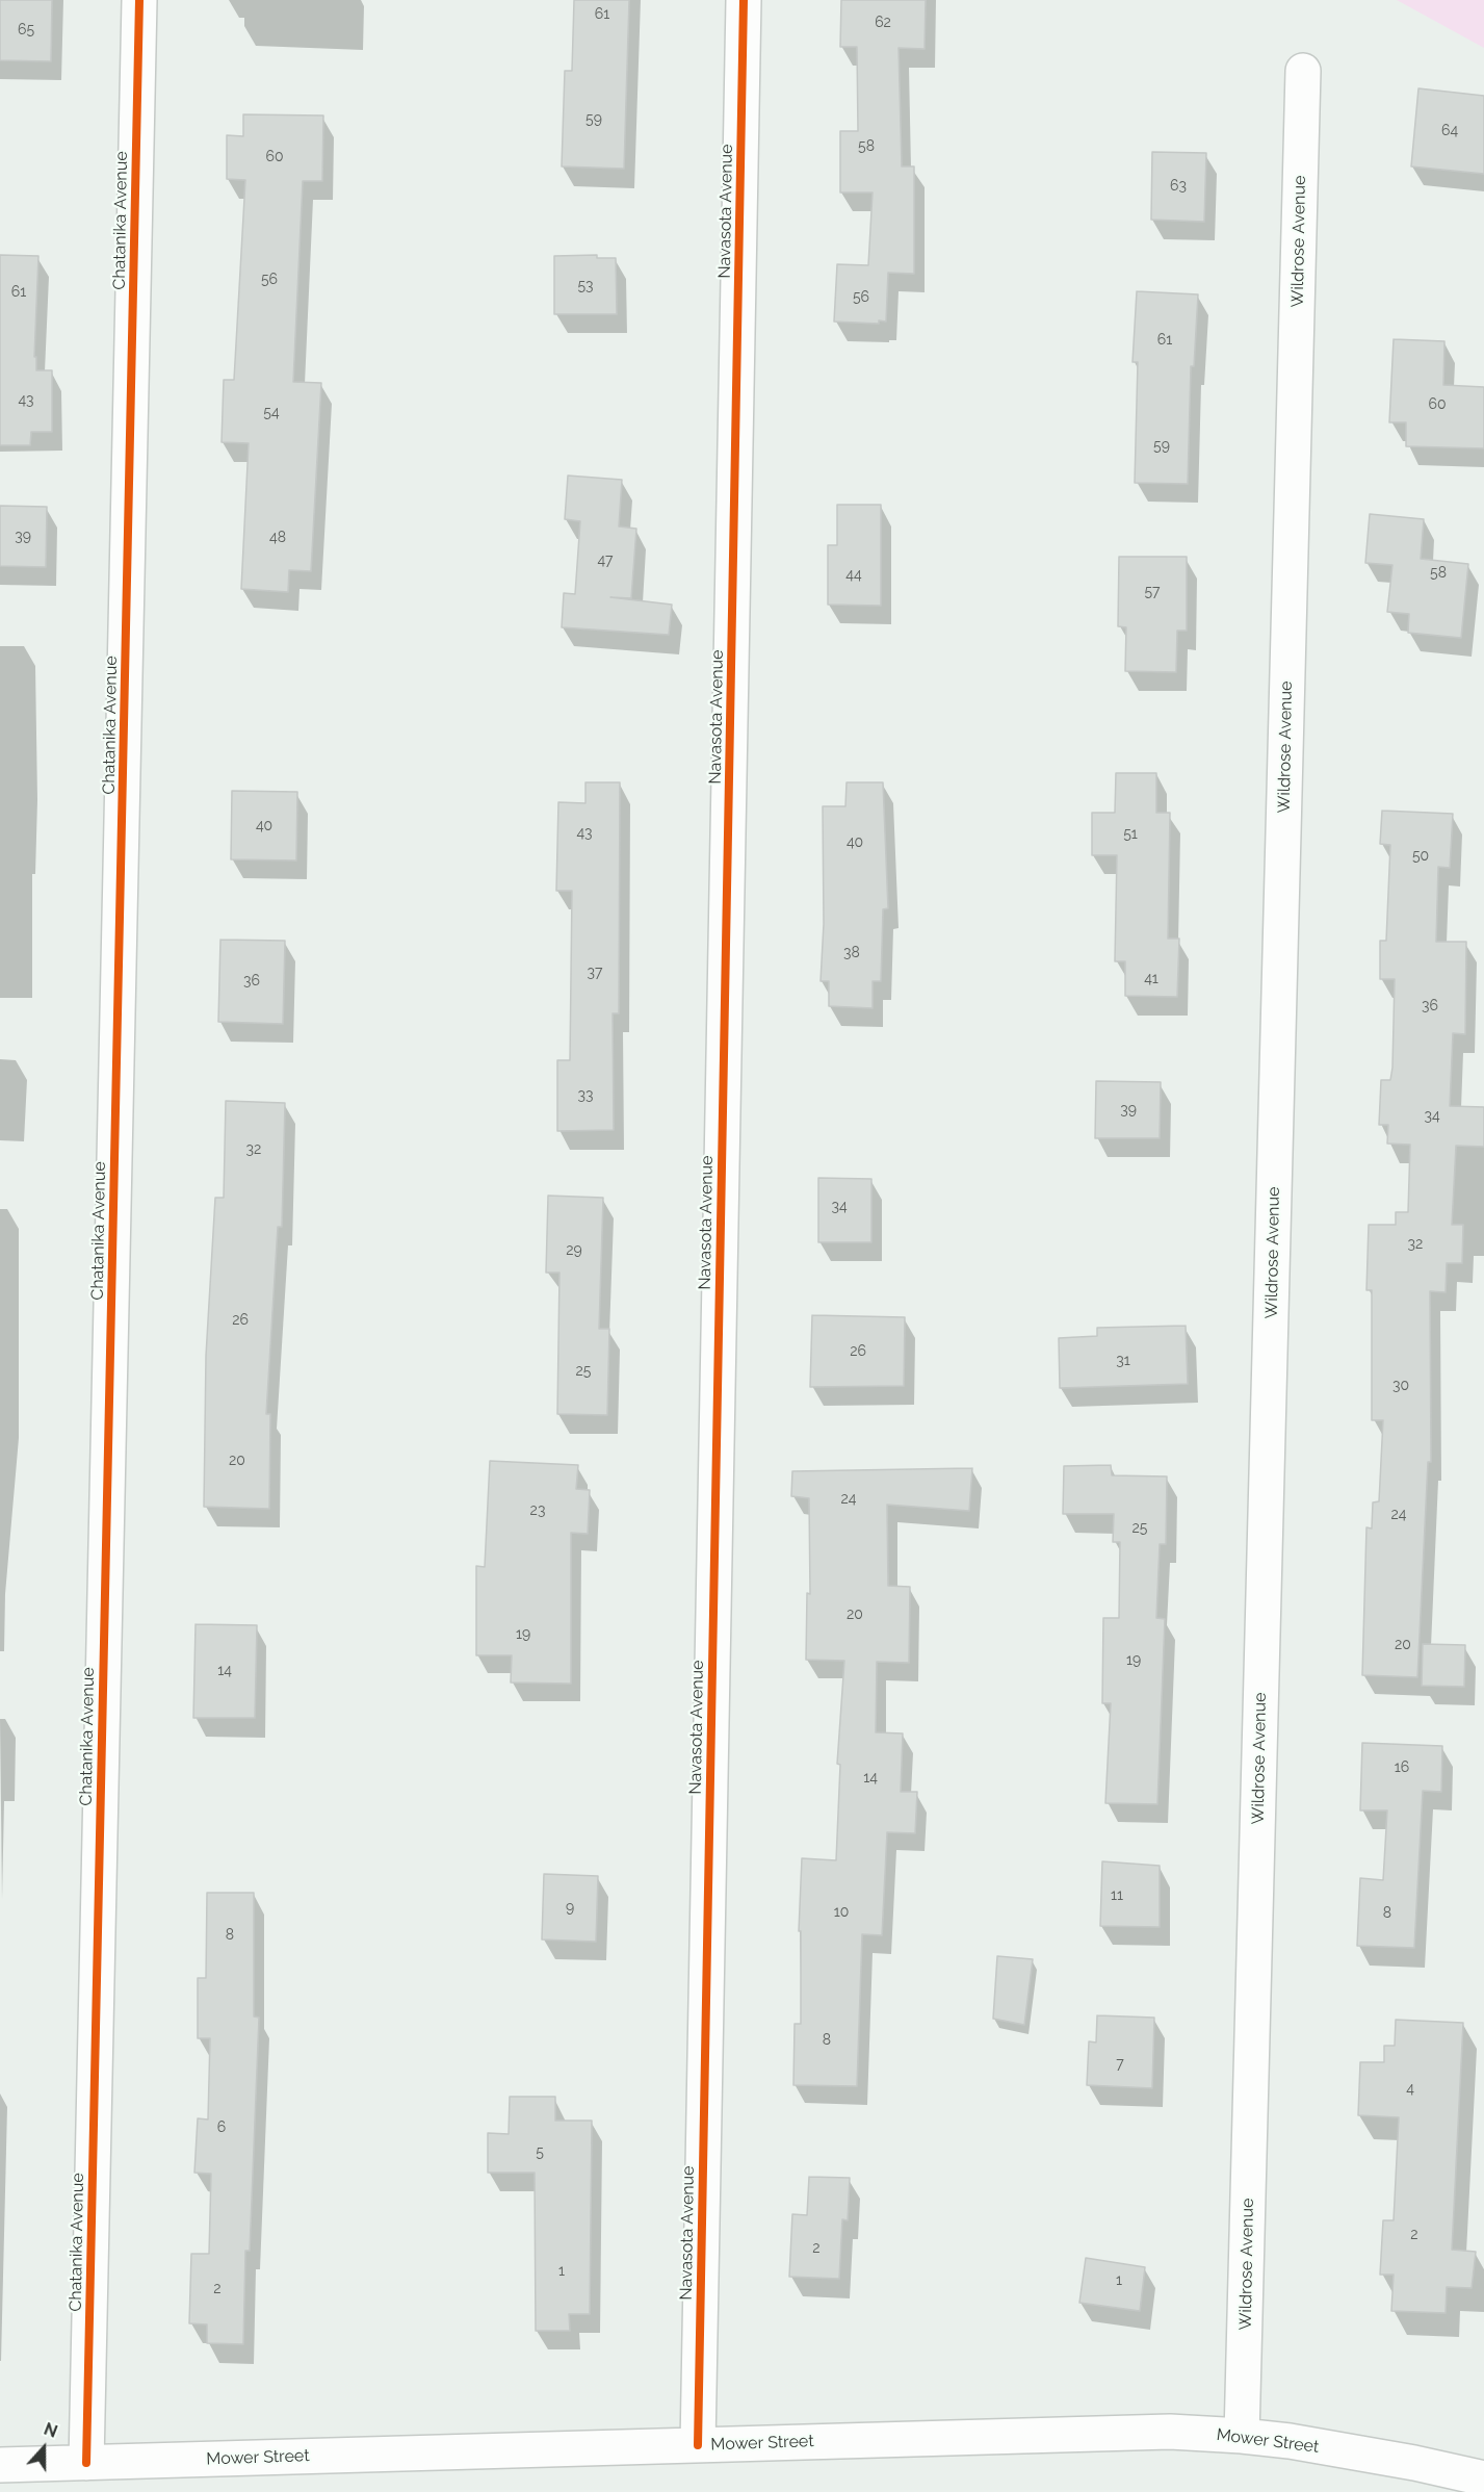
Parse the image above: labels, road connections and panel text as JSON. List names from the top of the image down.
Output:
{
  "streets": {
    "street": [
      "Navasota Avenue",
      "Chatanika Avenue",
      "Wildrose Avenue",
      "Mower Street"
    ]
  },
  "crossings": [
    ["Navasota Avenue", "Mower Street"],
    ["Chatanika Avenue", "Mower Street"],
    ["Wildrose Avenue", "Mower Street"]
  ],
  "house_numbers": [
    "61",
    "62",
    "65",
    "59",
    "64",
    "58",
    "60",
    "63",
    "56",
    "53",
    "61",
    "56",
    "61",
    "43",
    "60",
    "54",
    "59",
    "39",
    "48",
    "47",
    "58",
    "44",
    "57",
    "40",
    "43",
    "51",
    "40",
    "50",
    "38",
    "37",
    "41",
    "36",
    "36",
    "33",
    "39",
    "34",
    "32",
    "34",
    "32",
    "29",
    "26",
    "26",
    "31",
    "25",
    "30",
    "20",
    "24",
    "23",
    "24",
    "25",
    "20",
    "19",
    "20",
    "19",
    "14",
    "16",
    "14",
    "11",
    "9",
    "10",
    "8",
    "8",
    "8",
    "7",
    "4",
    "6",
    "5",
    "2",
    "2",
    "1",
    "1",
    "2"
  ],
  "north": "top"
}
